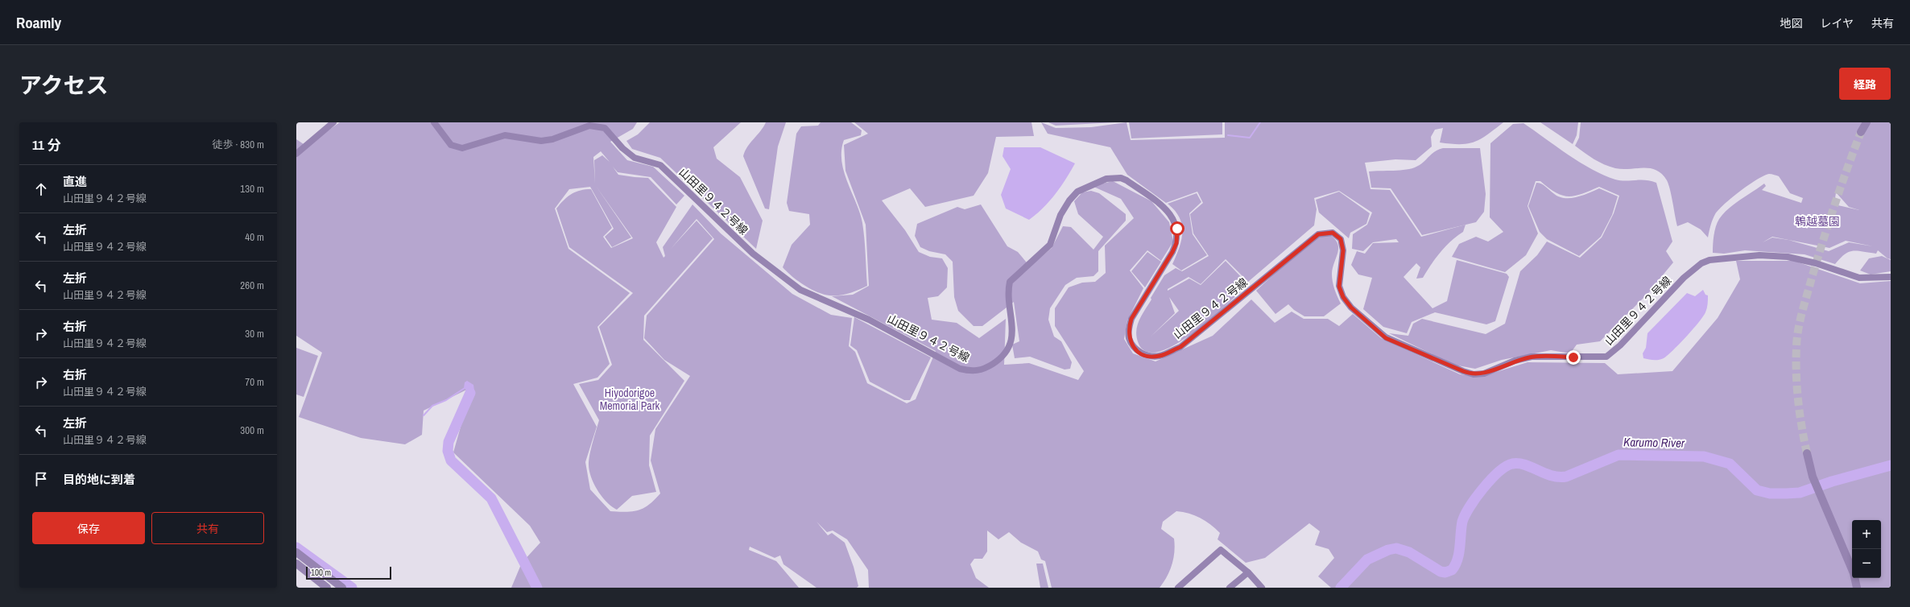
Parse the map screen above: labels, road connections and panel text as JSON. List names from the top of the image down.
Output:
{
  "streets": {
    "street": ["山田里９４２号線"]
  },
  "water": ["Karumo River"],
  "parks": ["鵯越墓園", "Hiyodorigoe Memorial Park"],
  "scale_bar": "100 m",
  "page": {
    "header": "Roamly",
    "nav": ["地図", "レイヤ", "共有"],
    "title": "アクセス",
    "buttons": [
      "経路",
      ["保存", "共有"]
    ],
    "heading": ["11 分", "徒歩 · 830 m"],
    "list": [
      ["直進", "山田里９４２号線", "130 m"],
      ["左折", "山田里９４２号線", "40 m"],
      ["左折", "山田里９４２号線", "260 m"],
      ["右折", "山田里９４２号線", "30 m"],
      ["右折", "山田里９４２号線", "70 m"],
      ["左折", "山田里９４２号線", "300 m"],
      "目的地に到着"
    ],
    "map_buttons": ["+", "−"],
    "scale": "100 m"
  }
}
